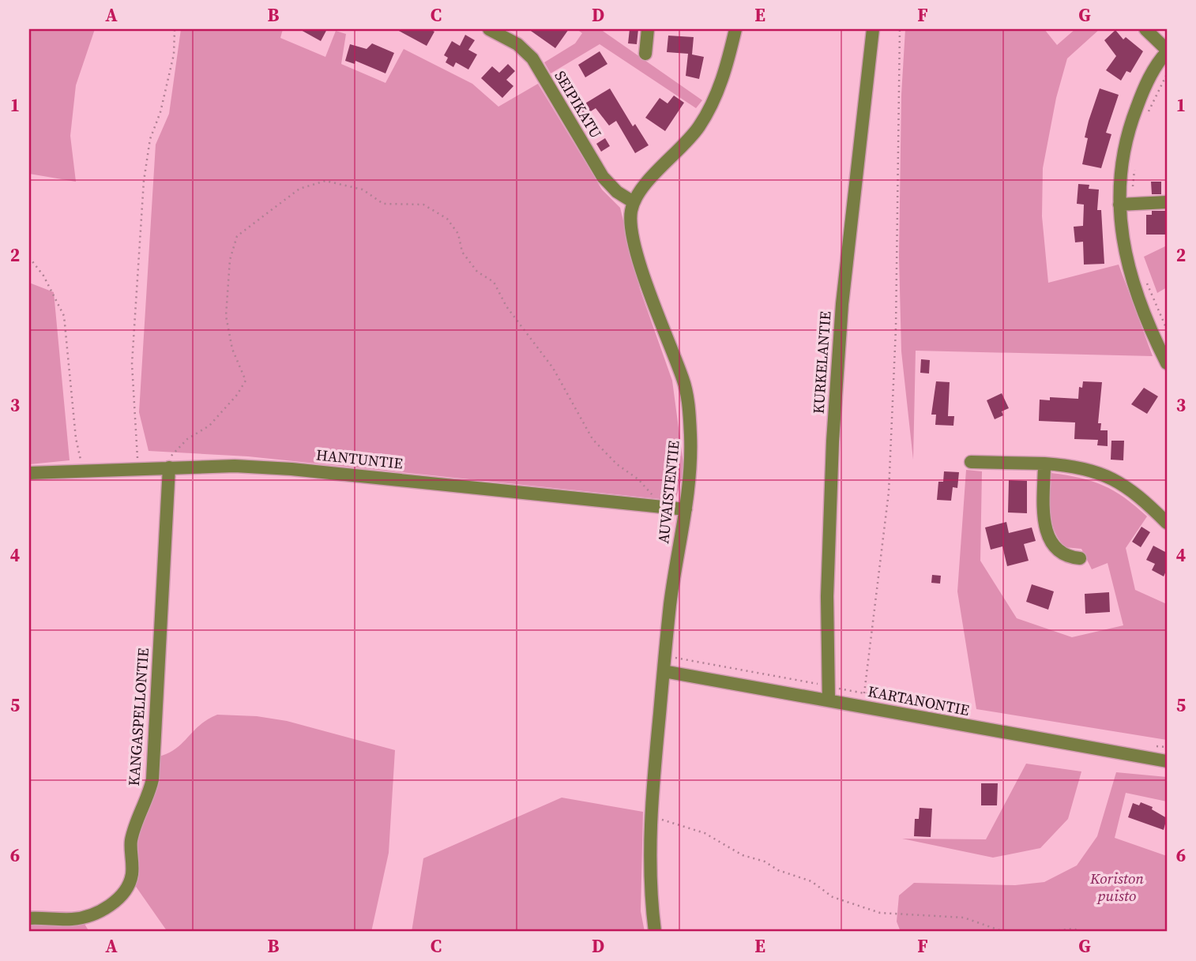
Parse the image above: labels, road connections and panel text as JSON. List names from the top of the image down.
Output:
{
  "streets": {
    "street": [
      "SEIPIKATU",
      "KURKELANTIE",
      "HANTUNTIE",
      "AUVAISTENTIE",
      "KARTANONTIE",
      "KANGASPELLONTIE"
    ]
  },
  "crossings": [
    ["SEIPIKATU", "AUVAISTENTIE"],
    ["KURKELANTIE", "KARTANONTIE"],
    ["HANTUNTIE", "AUVAISTENTIE"],
    ["HANTUNTIE", "KANGASPELLONTIE"],
    ["AUVAISTENTIE", "KARTANONTIE"]
  ],
  "parks": ["Koriston puisto"],
  "grid": {
    "columns": [
      "A",
      "B",
      "C",
      "D",
      "E",
      "F",
      "G"
    ],
    "rows": [
      "1",
      "2",
      "3",
      "4",
      "5",
      "6"
    ]
  }
}
